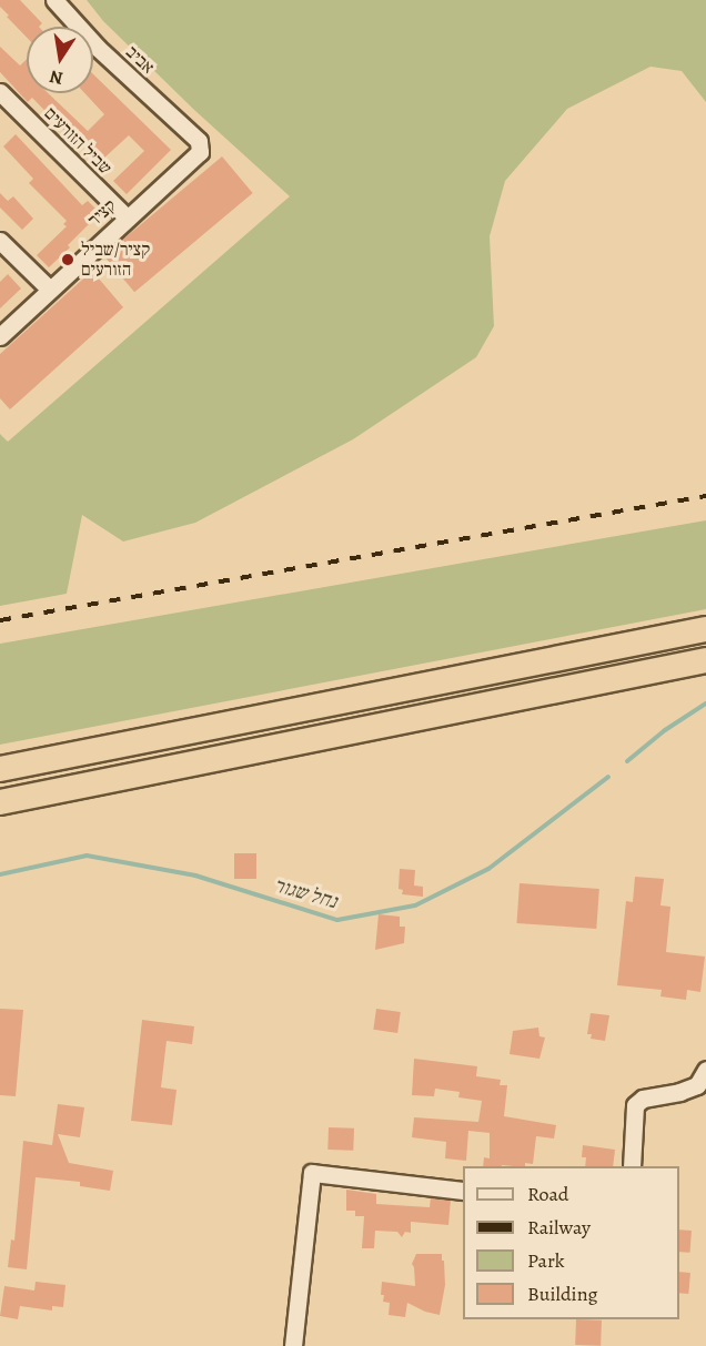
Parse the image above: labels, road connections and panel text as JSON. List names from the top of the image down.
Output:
{
  "streets": {
    "street": ["אביב", "שביל הזורעים", "קציר"]
  },
  "crossings": [
    ["אביב", "קציר"],
    ["שביל הזורעים", "קציר"]
  ],
  "water": ["נחל שגור"],
  "places": ["קציר/שביל הזורעים"],
  "legend": [
    "Road",
    "Railway",
    "Park",
    "Building"
  ],
  "north": "bottom"
}
